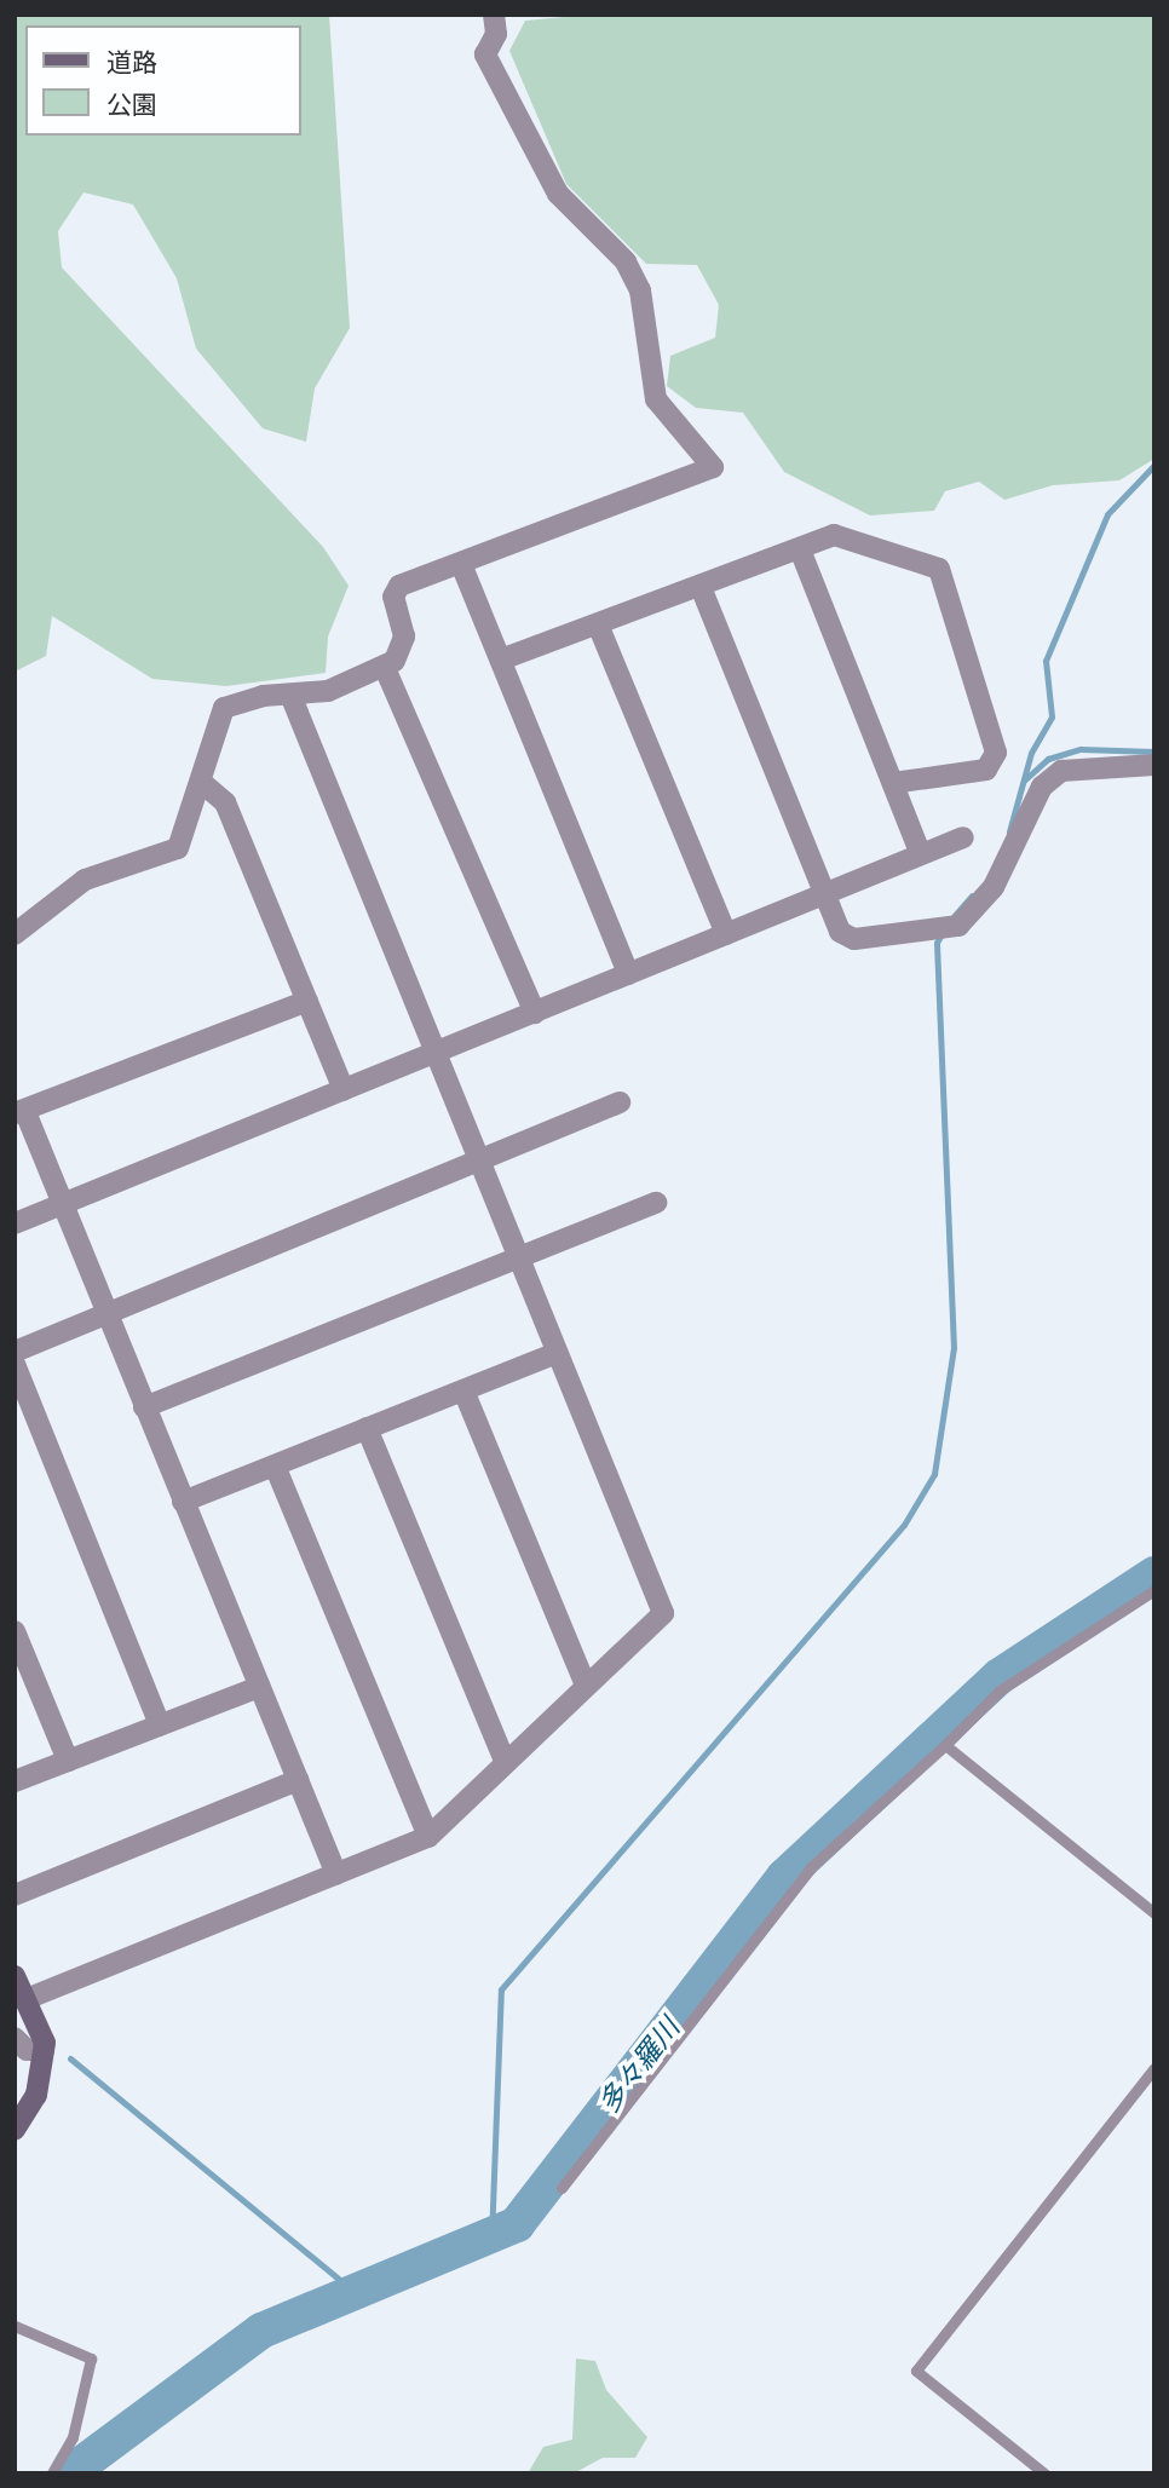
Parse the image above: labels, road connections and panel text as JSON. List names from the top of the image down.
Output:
{
  "water": ["多々羅川"],
  "legend": ["道路", "公園"]
}
